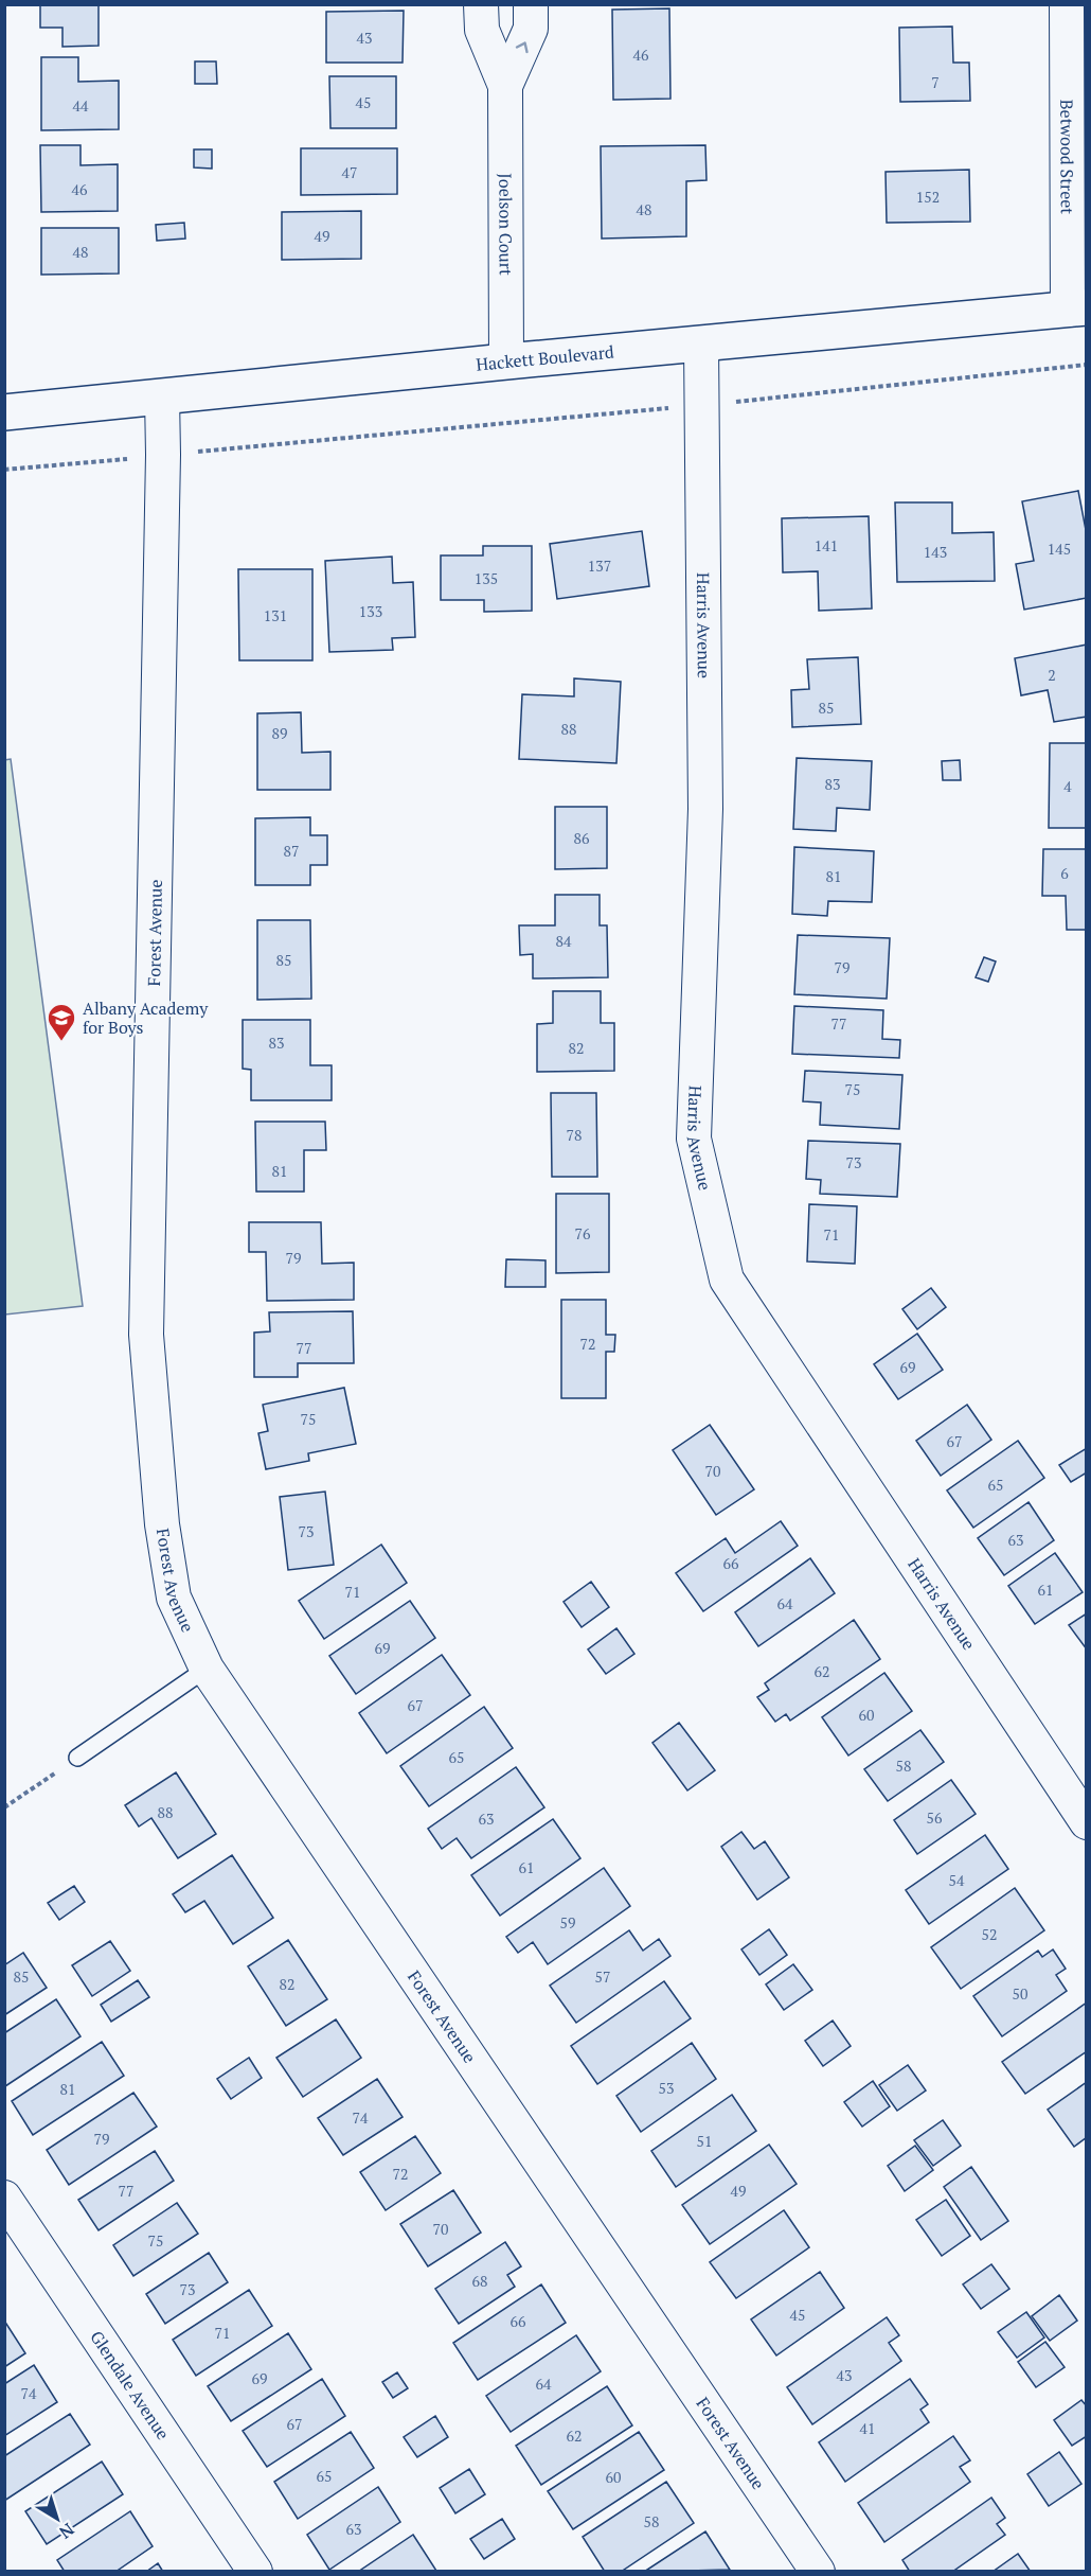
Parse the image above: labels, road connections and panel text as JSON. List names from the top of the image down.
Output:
{
  "streets": {
    "street": [
      "Betwood Street",
      "Joelson Court",
      "Hackett Boulevard",
      "Harris Avenue",
      "Forest Avenue",
      "Glendale Avenue"
    ]
  },
  "crossings": [
    ["Betwood Street", "Hackett Boulevard"],
    ["Joelson Court", "Hackett Boulevard"],
    ["Hackett Boulevard", "Harris Avenue"],
    ["Hackett Boulevard", "Forest Avenue"]
  ],
  "places": {
    "school or university": ["Albany Academy for Boys"]
  },
  "house_numbers": [
    "43",
    "46",
    "7",
    "45",
    "44",
    "47",
    "46",
    "152",
    "48",
    "49",
    "48",
    "141",
    "145",
    "143",
    "137",
    "135",
    "133",
    "131",
    "2",
    "85",
    "88",
    "89",
    "83",
    "4",
    "86",
    "87",
    "6",
    "81",
    "84",
    "85",
    "79",
    "77",
    "83",
    "82",
    "75",
    "78",
    "73",
    "81",
    "76",
    "71",
    "79",
    "72",
    "77",
    "69",
    "75",
    "67",
    "70",
    "65",
    "73",
    "63",
    "66",
    "61",
    "71",
    "64",
    "69",
    "62",
    "67",
    "60",
    "65",
    "58",
    "88",
    "56",
    "63",
    "61",
    "54",
    "59",
    "52",
    "85",
    "57",
    "82",
    "50",
    "53",
    "81",
    "74",
    "79",
    "51",
    "72",
    "77",
    "49",
    "70",
    "75",
    "68",
    "73",
    "45",
    "66",
    "71",
    "43",
    "69",
    "64",
    "74",
    "67",
    "41",
    "62",
    "65",
    "60",
    "58",
    "63"
  ],
  "north": "bottom right"
}
